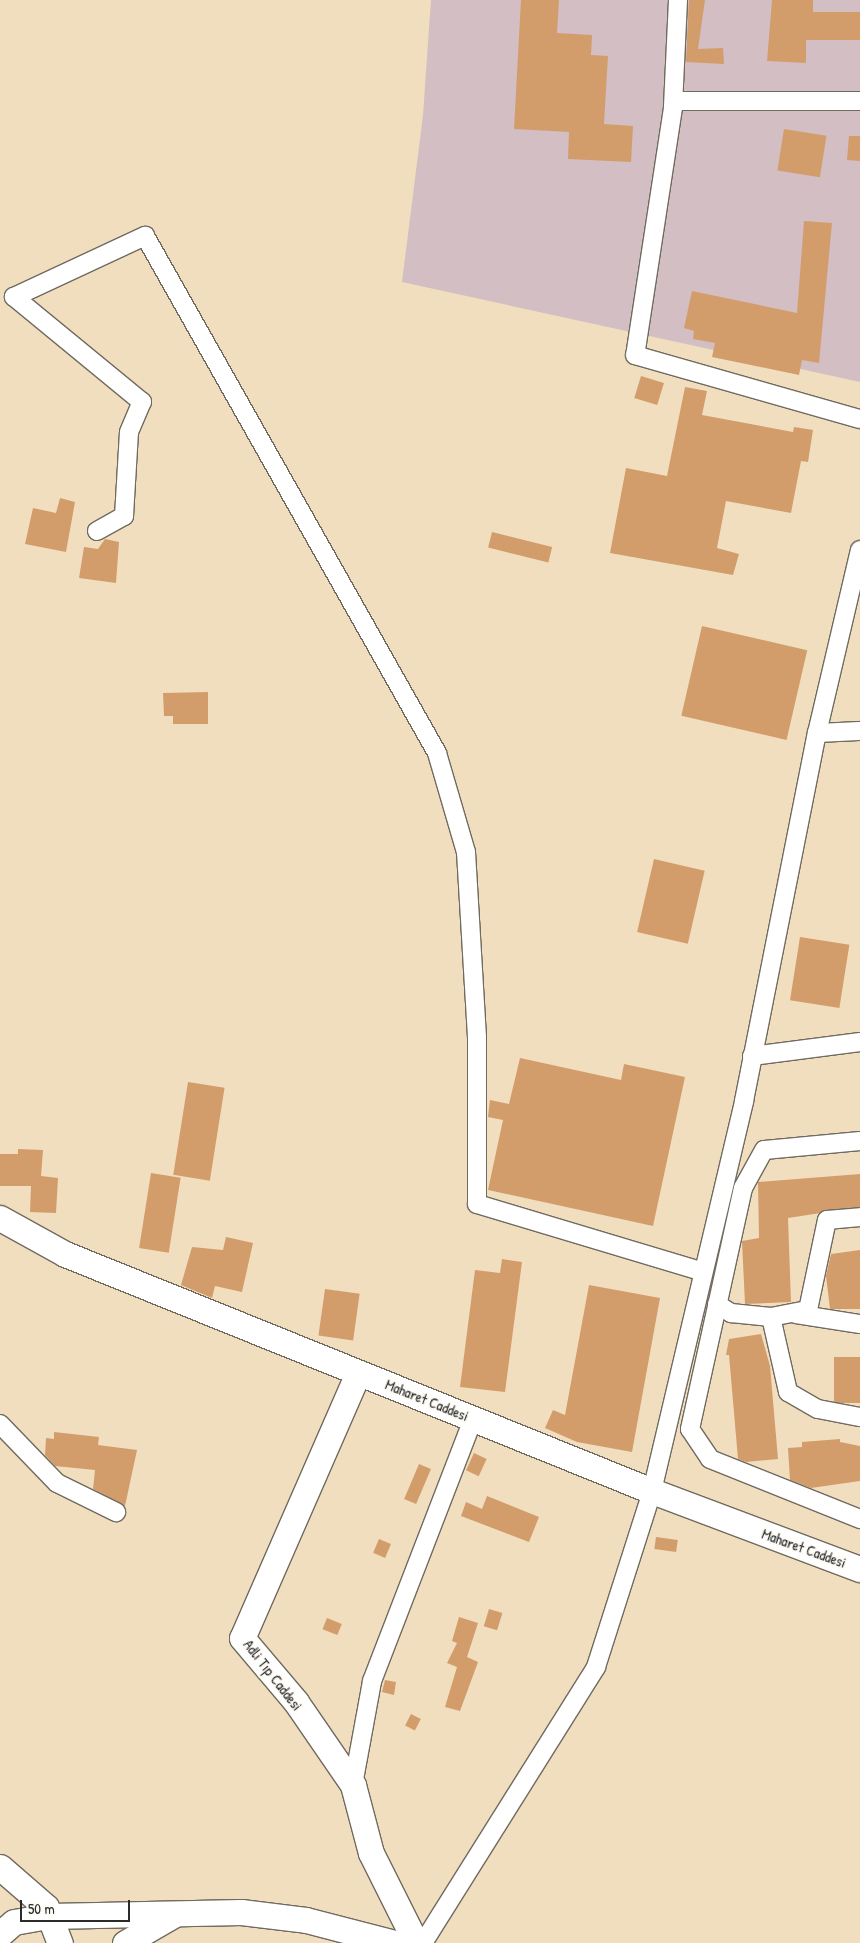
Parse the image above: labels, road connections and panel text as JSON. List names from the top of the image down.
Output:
{
  "streets": {
    "street": ["Maharet Caddesi", "Adli Tıp Caddesi"]
  },
  "crossings": [
    ["Maharet Caddesi", "Adli Tıp Caddesi"]
  ],
  "scale_bar": "50 m"
}
